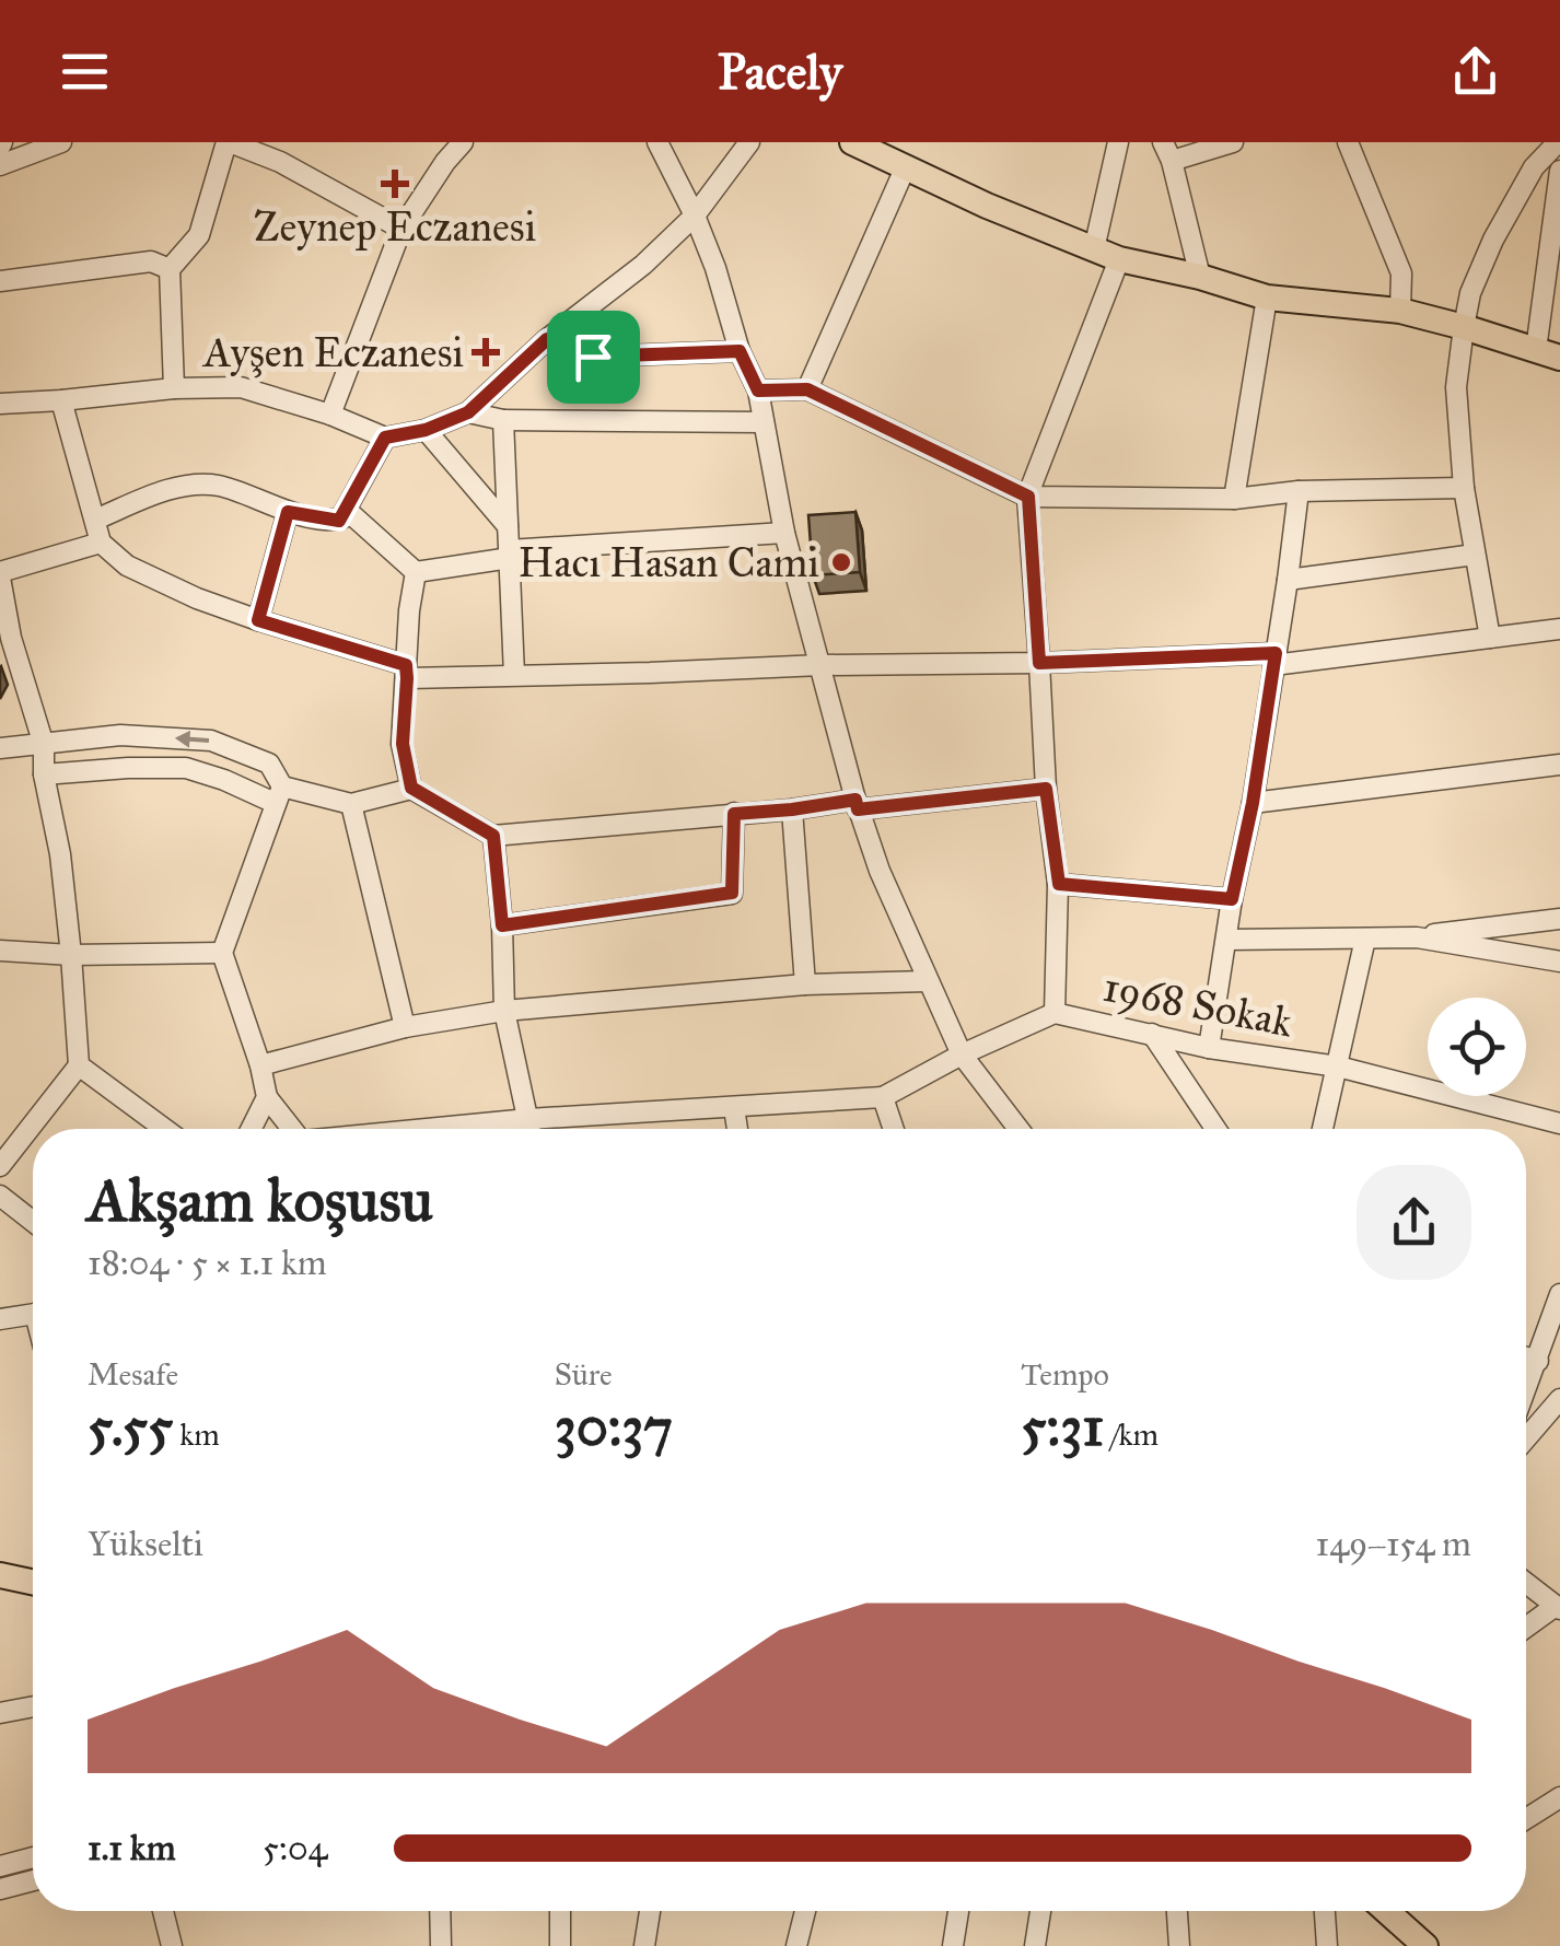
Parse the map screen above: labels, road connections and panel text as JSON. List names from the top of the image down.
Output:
{
  "streets": {
    "street": ["1968 Sokak"]
  },
  "places": {
    "health": ["Zeynep Eczanesi", "Ayşen Eczanesi"],
    "other": ["Hacı Hasan Cami"]
  },
  "page": {
    "header": "Pacely",
    "heading": ["Akşam koşusu", "18:04 · 5 × 1.1 km"],
    "stats": [
      ["Mesafe", "5.55 km"],
      ["Süre", "30:37"],
      ["Tempo", "5:31 /km"]
    ],
    "chart": ["Yükselti", "149–154 m"],
    "list": [
      {
        "name": "1.1 km",
        "note": "5:04"
      }
    ]
  }
}
